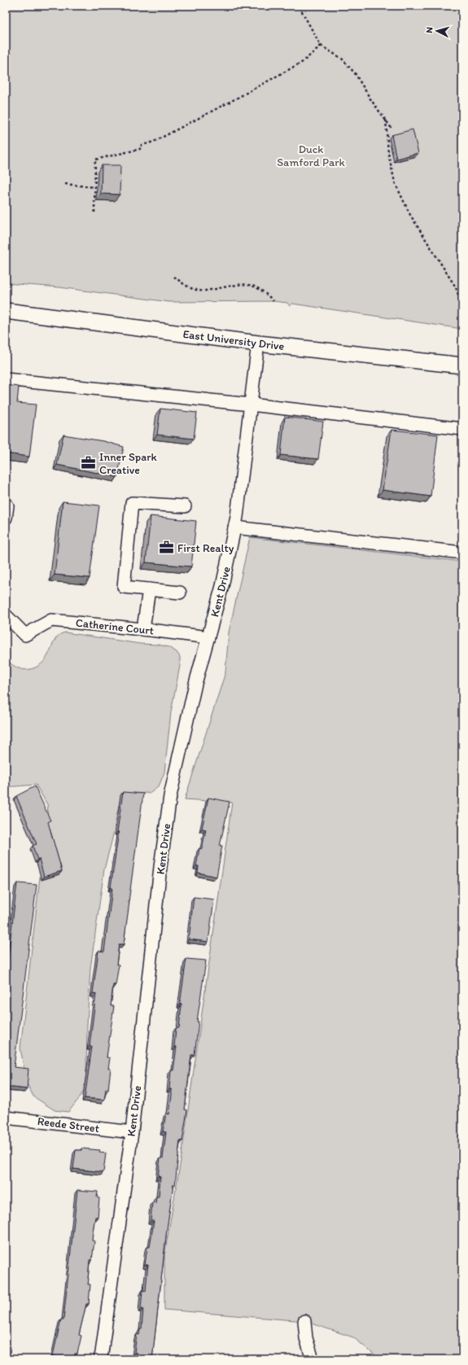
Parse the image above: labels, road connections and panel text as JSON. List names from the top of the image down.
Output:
{
  "streets": {
    "main road": ["East University Drive"],
    "street": ["Kent Drive", "Catherine Court", "Reede Street"]
  },
  "crossings": [
    ["East University Drive", "Kent Drive"],
    ["Kent Drive", "Catherine Court"],
    ["Kent Drive", "Reede Street"]
  ],
  "parks": ["Duck Samford Park"],
  "places": {
    "office": ["Inner Spark Creative", "First Realty"]
  },
  "north": "left"
}
